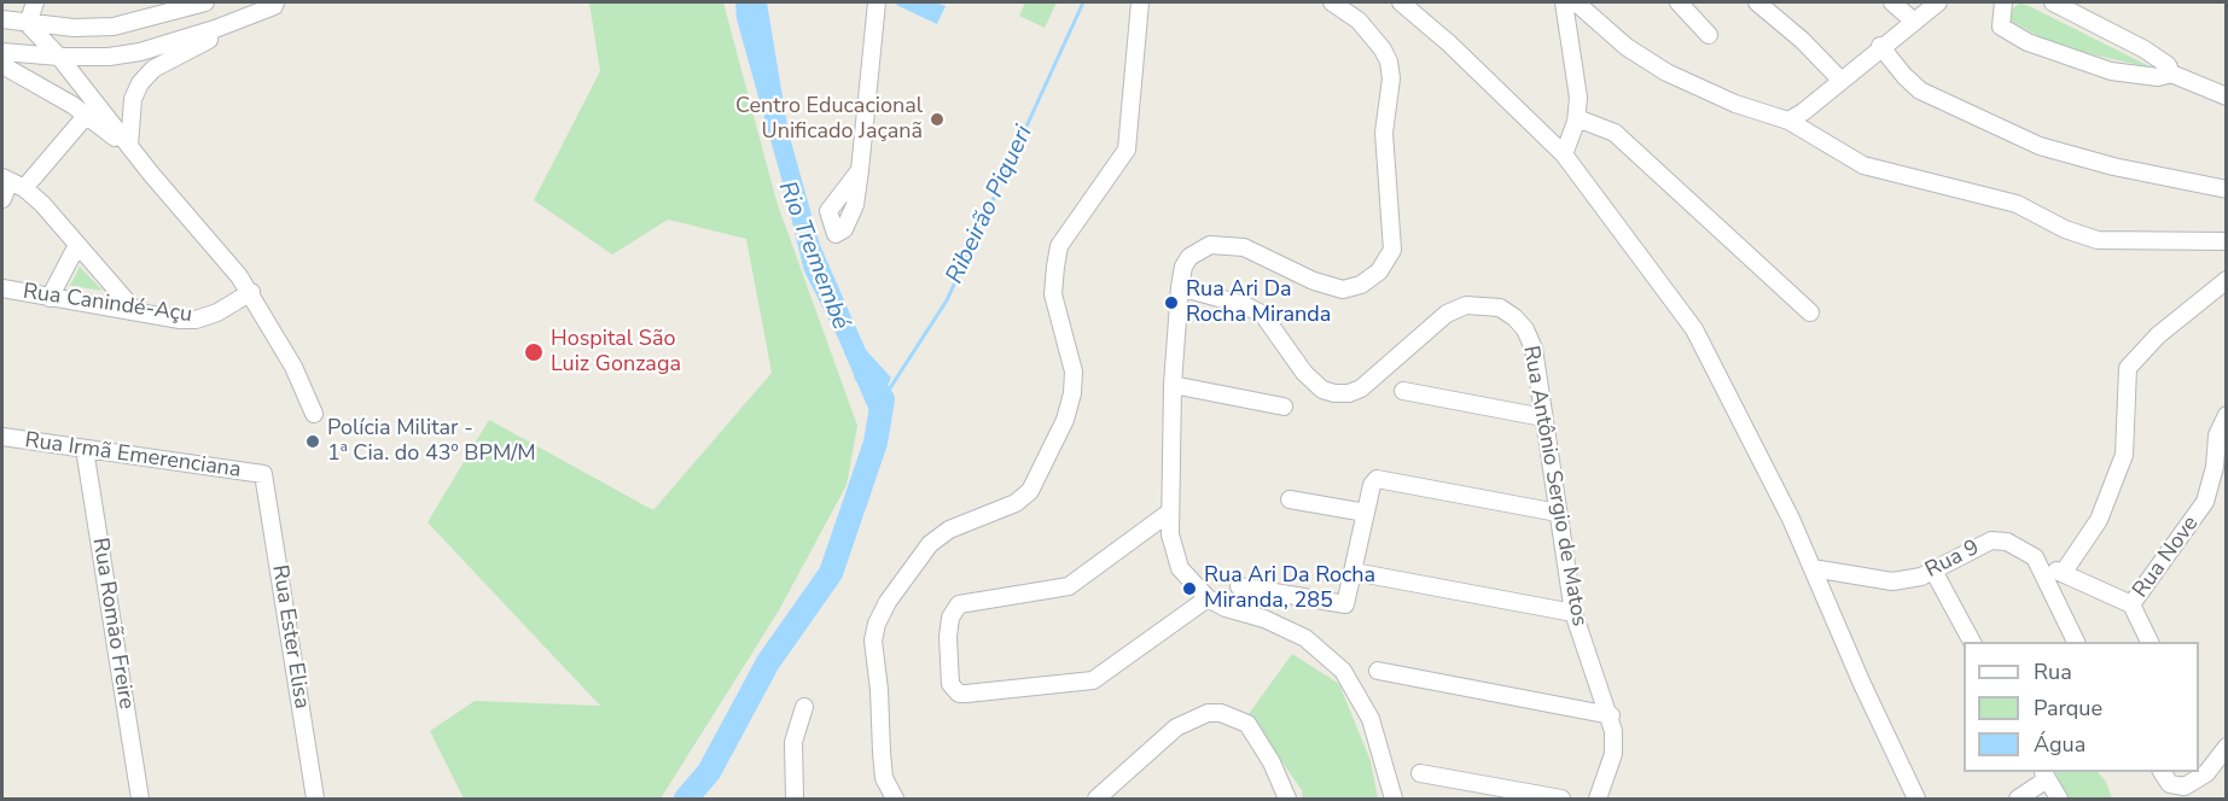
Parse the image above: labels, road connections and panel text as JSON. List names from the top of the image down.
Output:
{
  "streets": {
    "street": [
      "Rua Canindé-Açu",
      "Rua Irmã Emerenciana",
      "Rua Antônio Sergio de Matos",
      "Rua Nove",
      "Rua 9",
      "Rua Romão Freire",
      "Rua Ester Elisa"
    ]
  },
  "crossings": [
    ["Rua Irmã Emerenciana", "Rua Romão Freire"],
    ["Rua Irmã Emerenciana", "Rua Ester Elisa"],
    ["Rua Nove", "Rua 9"]
  ],
  "water": ["Ribeirão Piqueri", "Rio Tremembé"],
  "places": [
    "Centro Educacional Unificado Jaçanã",
    "Rua Ari Da Rocha Miranda",
    "Hospital São Luiz Gonzaga",
    "Polícia Militar - 1ª Cia. do 43º BPM/M",
    "Rua Ari Da Rocha Miranda, 285"
  ],
  "legend": ["Rua", "Parque", "Água"]
}
